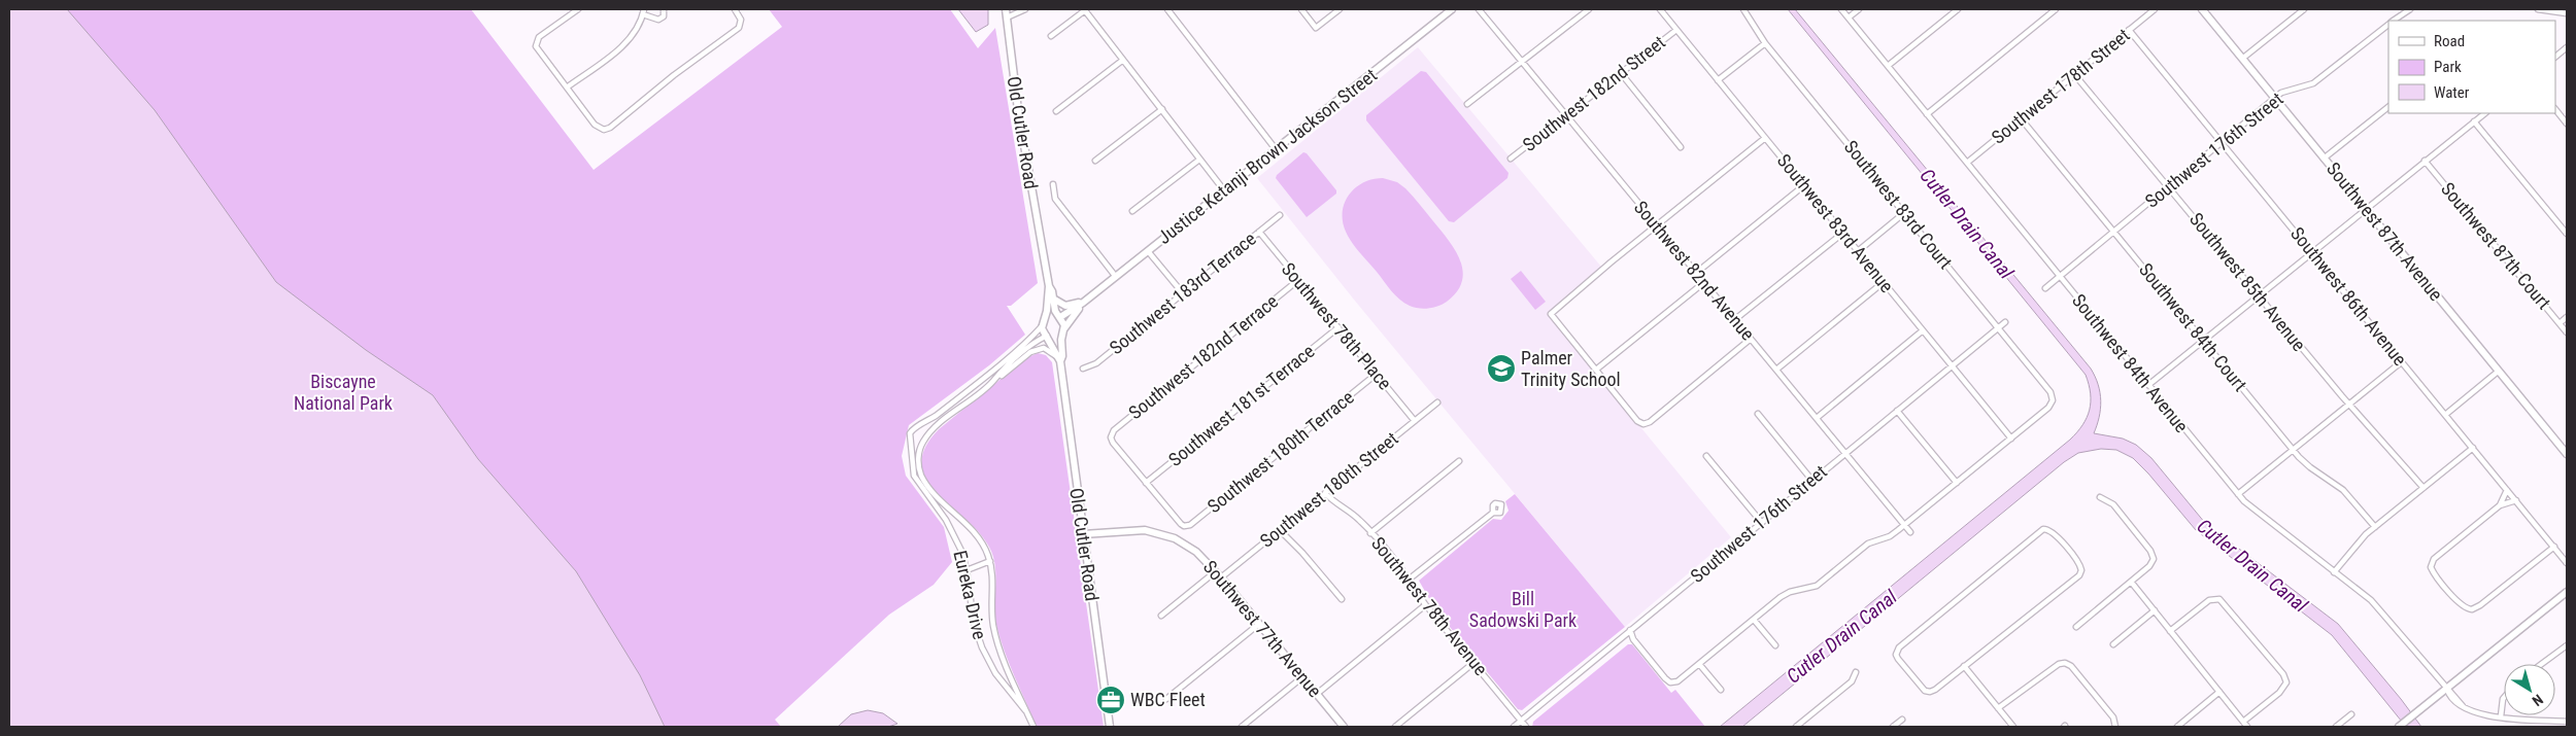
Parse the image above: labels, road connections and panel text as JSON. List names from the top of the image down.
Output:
{
  "streets": {
    "main road": [
      "Old Cutler Road",
      "Justice Ketanji Brown Jackson Street",
      "Southwest 87th Avenue",
      "Southwest 77th Avenue"
    ],
    "street": [
      "Southwest 178th Street",
      "Southwest 182nd Street",
      "Southwest 176th Street",
      "Southwest 83rd Court",
      "Southwest 83rd Avenue",
      "Southwest 87th Court",
      "Southwest 82nd Avenue",
      "Southwest 85th Avenue",
      "Southwest 183rd Terrace",
      "Southwest 86th Avenue",
      "Southwest 78th Place",
      "Southwest 84th Court",
      "Southwest 182nd Terrace",
      "Southwest 84th Avenue",
      "Southwest 181st Terrace",
      "Southwest 180th Terrace",
      "Southwest 180th Street",
      "Eureka Drive",
      "Southwest 78th Avenue"
    ]
  },
  "crossings": [
    ["Southwest 178th Street", "Southwest 85th Avenue"],
    ["Southwest 178th Street", "Southwest 86th Avenue"],
    ["Southwest 178th Street", "Southwest 84th Court"],
    ["Southwest 178th Street", "Southwest 84th Avenue"],
    ["Southwest 182nd Street", "Southwest 83rd Avenue"],
    ["Southwest 182nd Street", "Southwest 82nd Avenue"],
    ["Old Cutler Road", "Justice Ketanji Brown Jackson Street"],
    ["Old Cutler Road", "Southwest 77th Avenue"],
    ["Southwest 176th Street", "Southwest 83rd Court"],
    ["Southwest 176th Street", "Southwest 83rd Avenue"],
    ["Southwest 176th Street", "Southwest 87th Avenue"],
    ["Southwest 176th Street", "Southwest 82nd Avenue"],
    ["Southwest 176th Street", "Southwest 85th Avenue"],
    ["Southwest 176th Street", "Southwest 86th Avenue"],
    ["Southwest 176th Street", "Southwest 84th Court"],
    ["Southwest 176th Street", "Southwest 84th Avenue"],
    ["Southwest 176th Street", "Southwest 78th Avenue"],
    ["Southwest 83rd Court", "Southwest 83rd Avenue"],
    ["Southwest 183rd Terrace", "Southwest 78th Place"],
    ["Southwest 78th Place", "Southwest 182nd Terrace"],
    ["Southwest 78th Place", "Southwest 181st Terrace"],
    ["Southwest 78th Place", "Southwest 180th Terrace"],
    ["Southwest 78th Place", "Southwest 180th Street"],
    ["Southwest 182nd Terrace", "Southwest 181st Terrace"],
    ["Southwest 182nd Terrace", "Southwest 180th Terrace"],
    ["Southwest 181st Terrace", "Southwest 180th Terrace"],
    ["Southwest 180th Street", "Southwest 78th Avenue"],
    ["Southwest 180th Street", "Southwest 77th Avenue"]
  ],
  "water": ["Cutler Drain Canal"],
  "parks": ["Biscayne National Park", "Bill Sadowski Park"],
  "places": {
    "school or university": ["Palmer Trinity School"],
    "office": ["WBC Fleet"]
  },
  "legend": ["Road", "Park", "Water"],
  "north": "bottom right"
}
